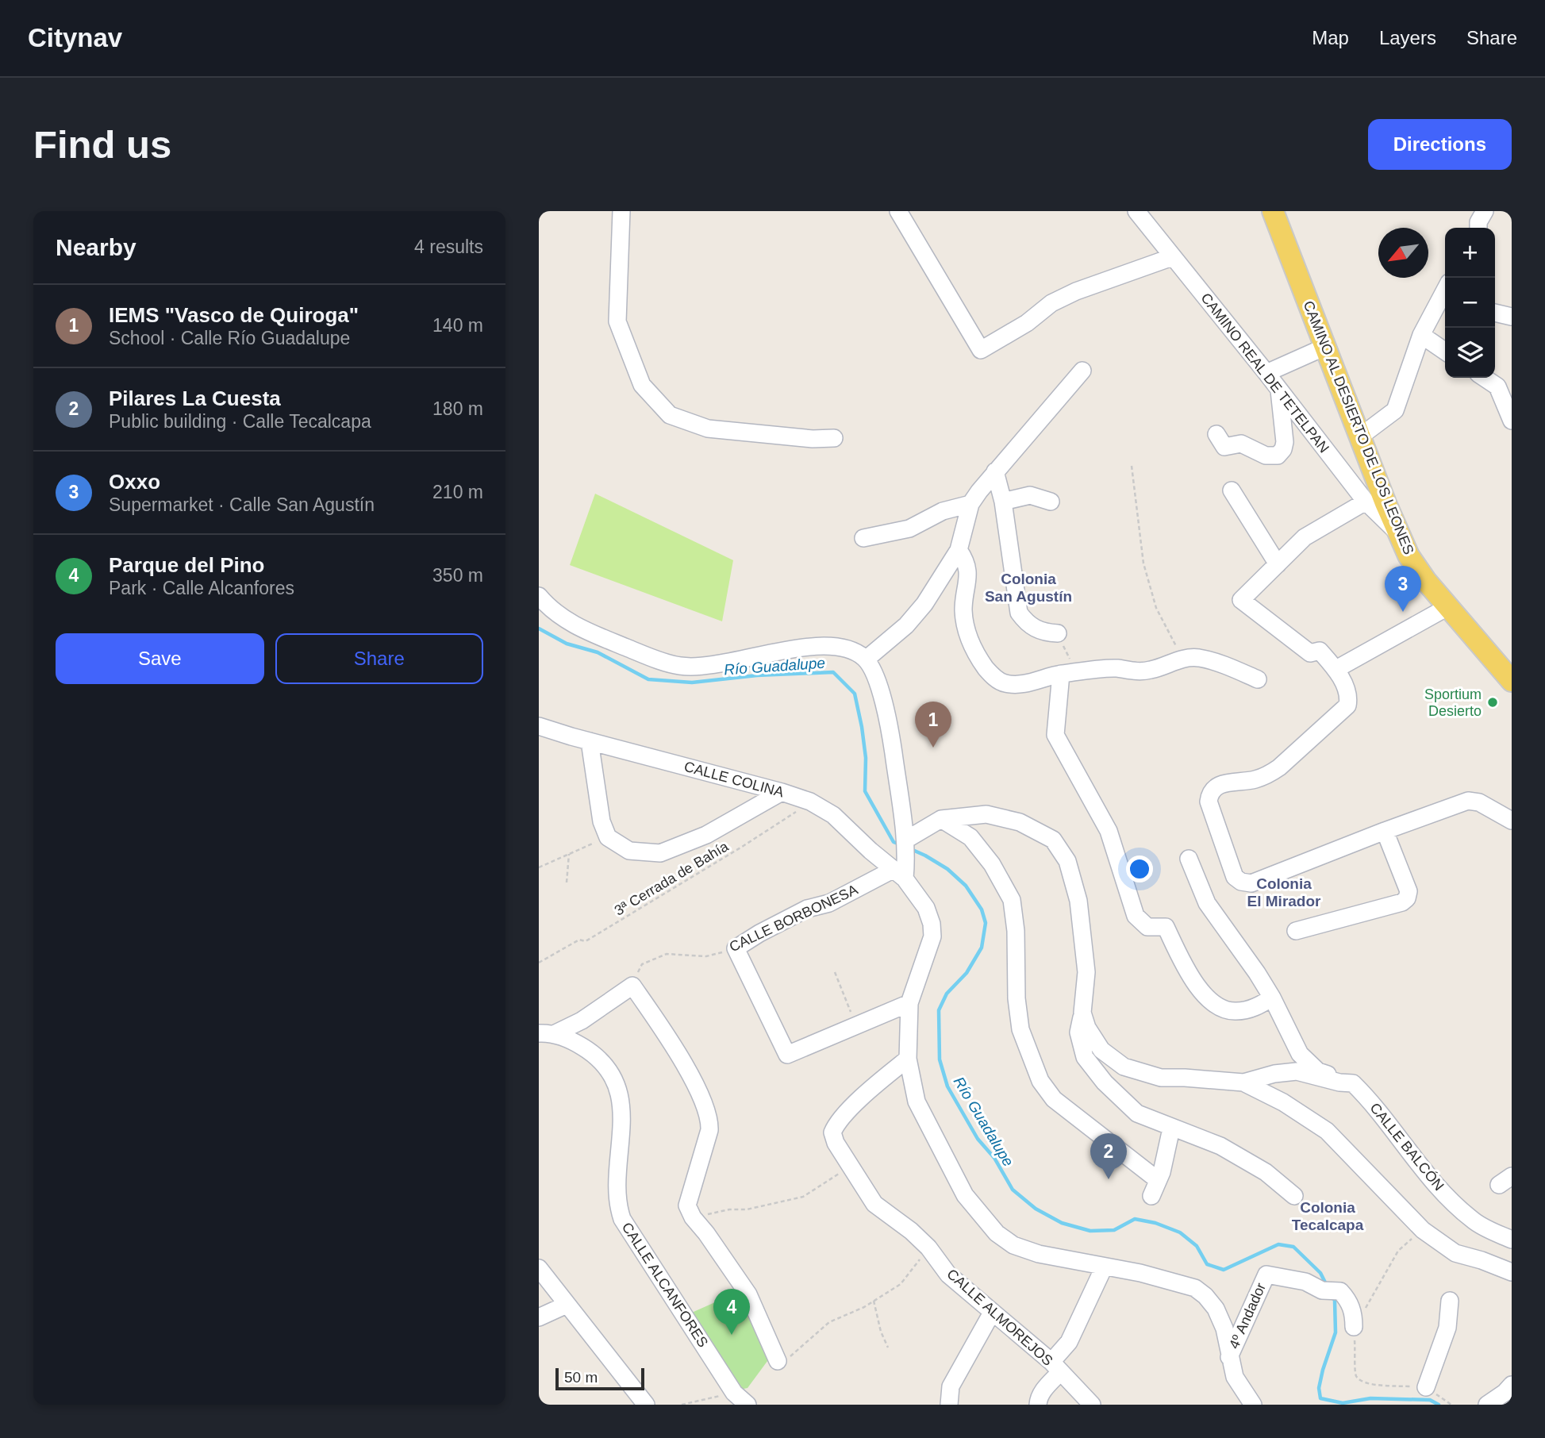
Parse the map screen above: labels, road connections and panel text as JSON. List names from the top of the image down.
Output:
{
  "streets": {
    "main road": ["CAMINO AL DESIERTO DE LOS LEONES"],
    "street": [
      "CAMINO REAL DE TETELPAN",
      "CALLE COLINA",
      "CALLE BORBONESA",
      "CALLE BALCÓN",
      "CALLE ALCANFORES",
      "4º Andador",
      "CALLE ALMOREJOS"
    ],
    "path": ["3ª Cerrada de Bahía"]
  },
  "crossings": [
    ["CAMINO REAL DE TETELPAN", "CAMINO AL DESIERTO DE LOS LEONES"],
    ["CALLE COLINA", "3ª Cerrada de Bahía"],
    ["CALLE COLINA", "CALLE BORBONESA"],
    ["CALLE COLINA", "4º Andador"],
    ["CALLE COLINA", "CALLE ALMOREJOS"]
  ],
  "districts": ["Colonia San Agustín", "Colonia El Mirador", "Colonia Tecalcapa"],
  "water": ["Río Guadalupe"],
  "places": ["Sportium Desierto"],
  "scale_bar": "50 m",
  "north": "bottom left",
  "page": {
    "header": "Citynav",
    "nav": ["Map", "Layers", "Share"],
    "buttons": [
      "Directions",
      ["Save", "Share"]
    ],
    "title": "Find us",
    "heading": ["Nearby", "4 results"],
    "map_buttons": ["+", "−"],
    "list": [
      {
        "mark": "1",
        "name": "IEMS \"Vasco de Quiroga\"",
        "note": "School · Calle Río Guadalupe",
        "value": "140 m"
      },
      {
        "mark": "2",
        "name": "Pilares La Cuesta",
        "note": "Public building · Calle Tecalcapa",
        "value": "180 m"
      },
      {
        "mark": "3",
        "name": "Oxxo",
        "note": "Supermarket · Calle San Agustín",
        "value": "210 m"
      },
      {
        "mark": "4",
        "name": "Parque del Pino",
        "note": "Park · Calle Alcanfores",
        "value": "350 m"
      }
    ],
    "pins": [
      "3",
      "1",
      "2",
      "4"
    ],
    "scale": "50 m"
  }
}
